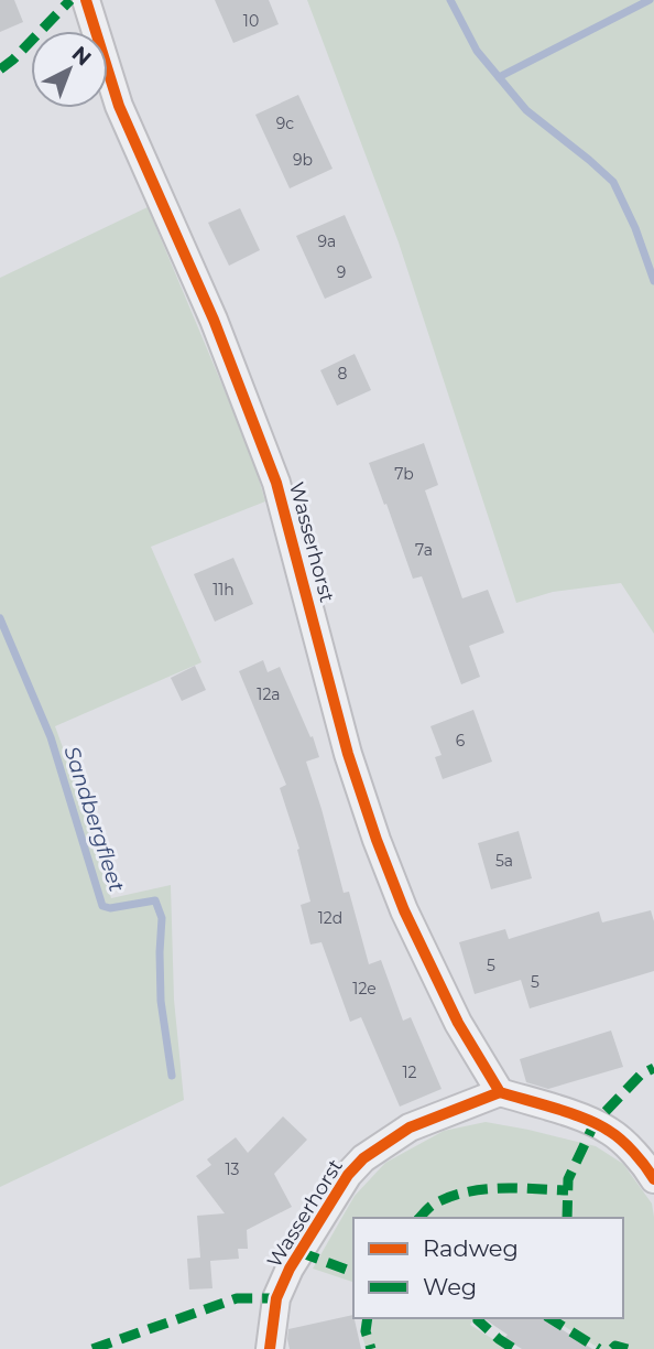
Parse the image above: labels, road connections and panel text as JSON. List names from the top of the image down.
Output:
{
  "streets": {
    "street": ["Wasserhorst"]
  },
  "water": ["Sandbergfleet"],
  "house_numbers": [
    "10",
    "9c",
    "9b",
    "9a",
    "9",
    "8",
    "7b",
    "7a",
    "11h",
    "12a",
    "6",
    "5a",
    "12d",
    "5",
    "5",
    "12e",
    "12",
    "13"
  ],
  "legend": ["Radweg", "Weg"],
  "north": "top right"
}
